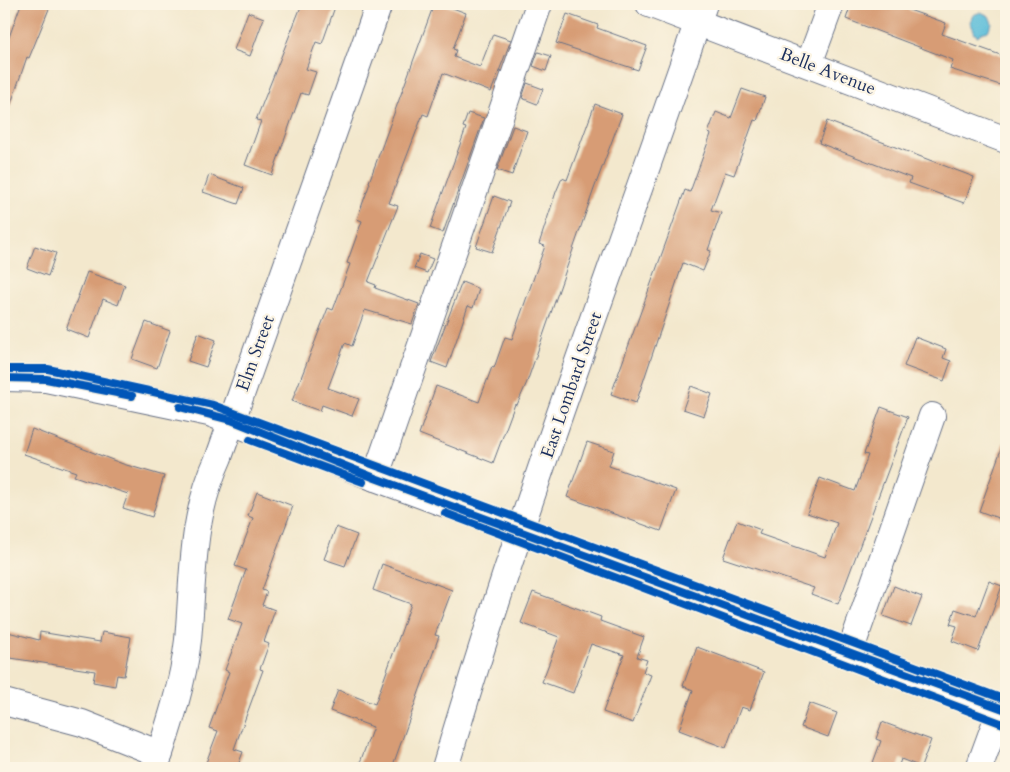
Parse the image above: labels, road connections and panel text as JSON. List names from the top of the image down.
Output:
{
  "streets": {
    "street": ["Belle Avenue", "Elm Street", "East Lombard Street"]
  },
  "crossings": [
    ["Belle Avenue", "East Lombard Street"]
  ]
}
